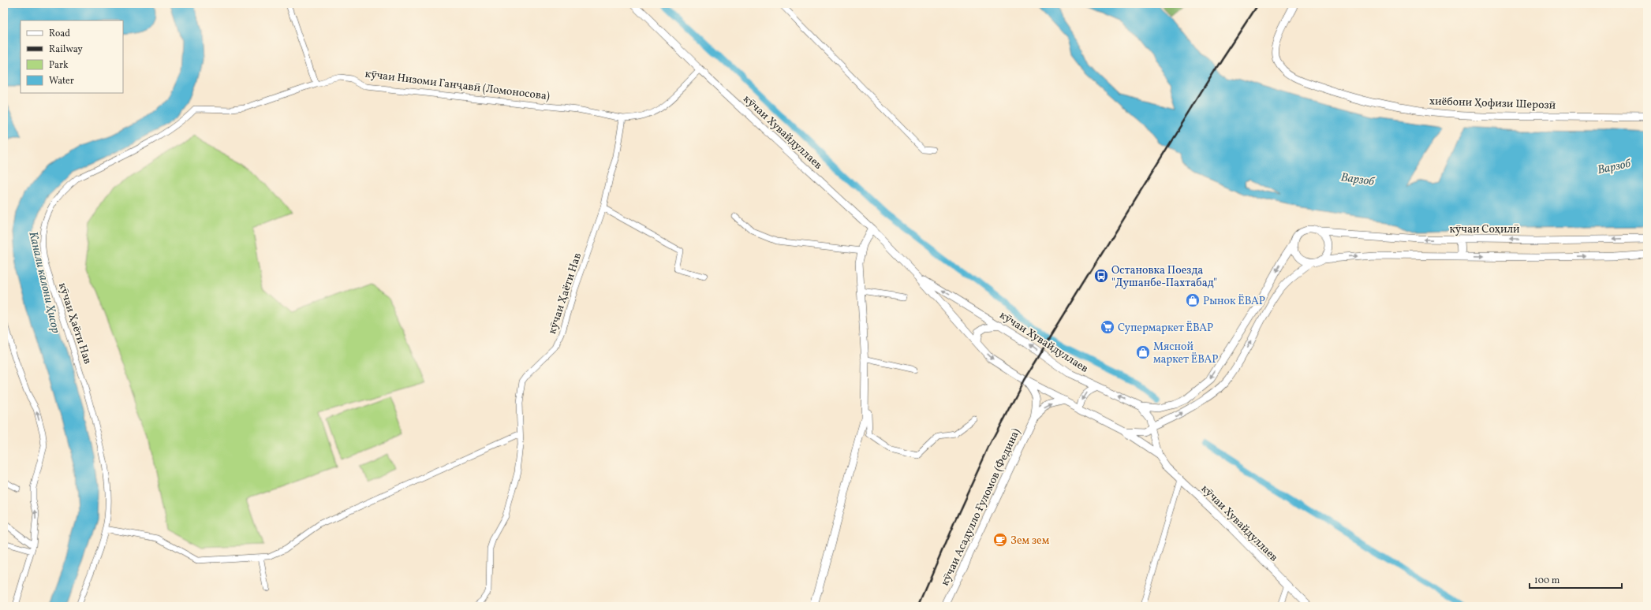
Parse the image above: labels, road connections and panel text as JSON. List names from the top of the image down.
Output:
{
  "streets": {
    "street": [
      "кӯчаи Низоми Ганҷавӣ (Ломоносова)",
      "хиёбони Ҳофизи Шерозӣ",
      "кӯчаи Хувайдуллаев",
      "кӯчаи Соҳилӣ",
      "кӯчаи Ҳаёти Нав",
      "кӯчаи Асадулло Ғуломов (Федина)"
    ]
  },
  "crossings": [
    ["кӯчаи Низоми Ганҷавӣ (Ломоносова)", "кӯчаи Ҳаёти Нав"],
    ["кӯчаи Хувайдуллаев", "кӯчаи Соҳилӣ"]
  ],
  "water": ["Варзоб", "Канали калони Ҳисор"],
  "places": {
    "bus stop": ["Остановка Поезда \"Душанбе-Пахтабад\""],
    "shop": ["Рынок ЁВАР", "Мясной маркет ЁВАР"],
    "supermarket": ["Супермаркет ЁВАР"],
    "cafe": ["Зем зем"]
  },
  "legend": [
    "Road",
    "Railway",
    "Park",
    "Water"
  ],
  "scale_bar": "100 m"
}
